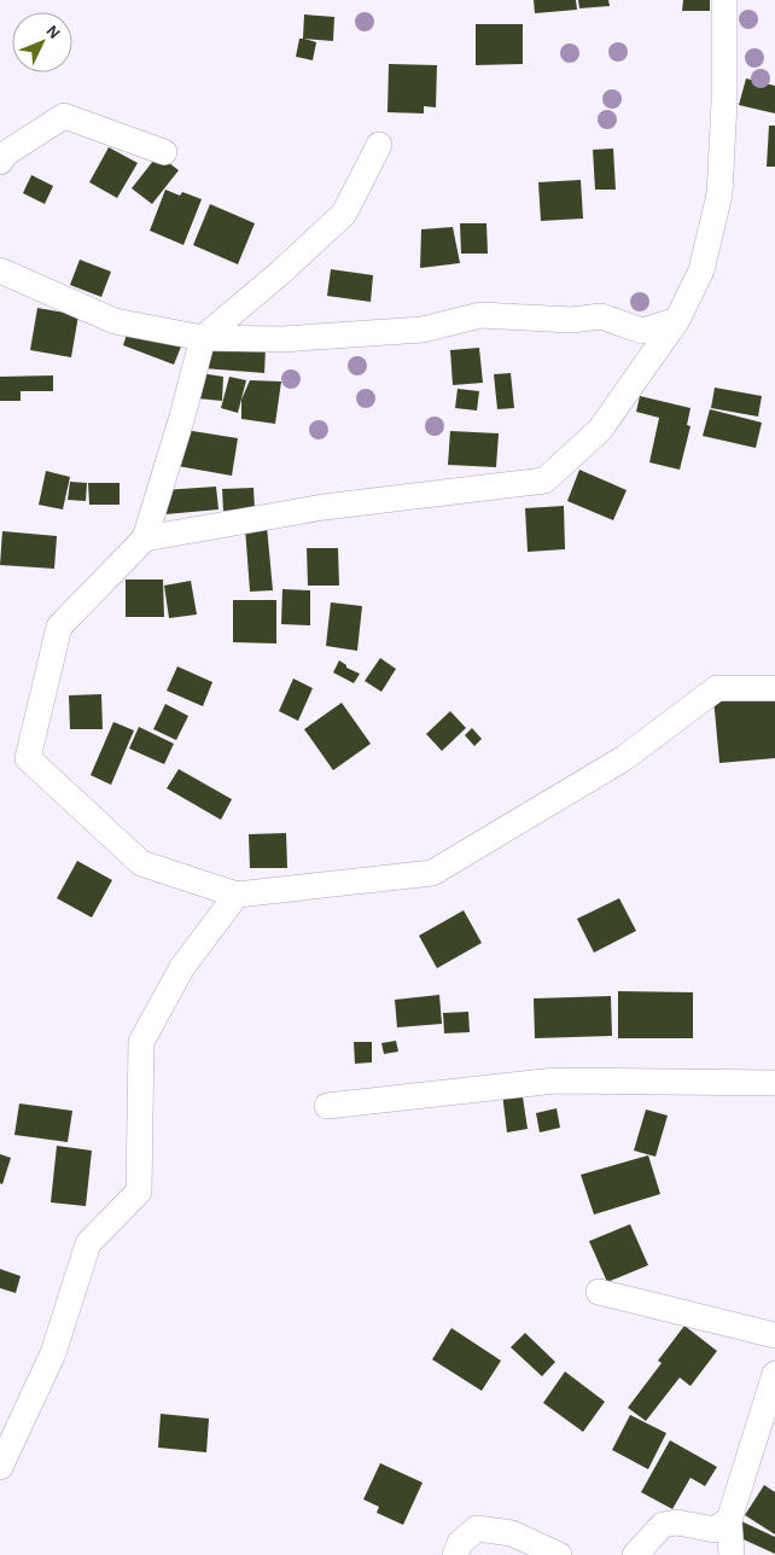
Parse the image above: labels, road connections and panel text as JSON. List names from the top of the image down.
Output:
{
  "north": "top right"
}
